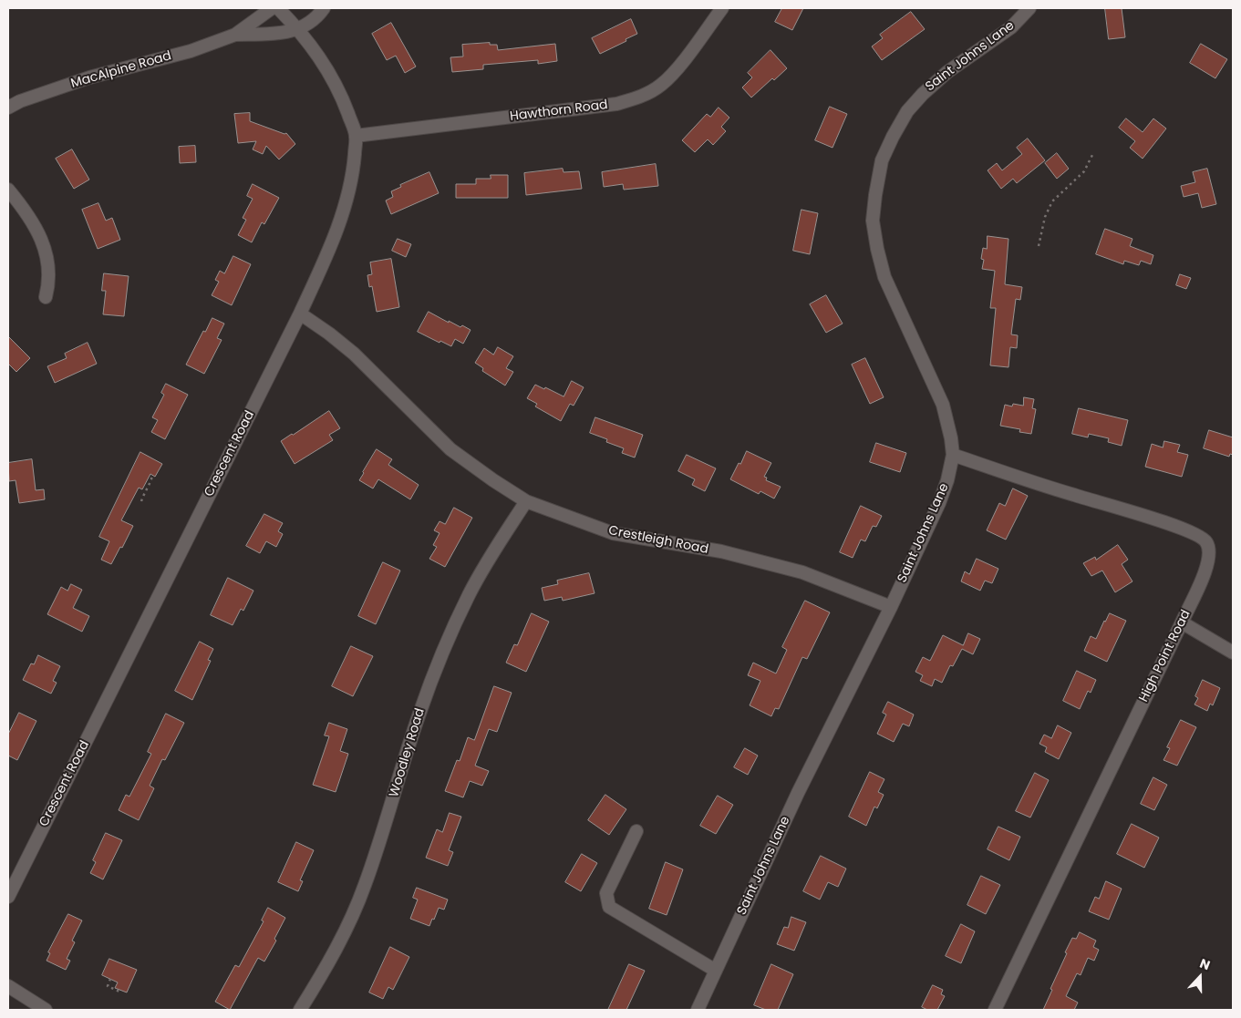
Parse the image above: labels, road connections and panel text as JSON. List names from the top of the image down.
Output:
{
  "streets": {
    "street": [
      "Saint Johns Lane",
      "MacAlpine Road",
      "Hawthorn Road",
      "Crescent Road",
      "Crestleigh Road",
      "High Point Road",
      "Woodley Road"
    ]
  },
  "crossings": [
    ["Saint Johns Lane", "Crestleigh Road"],
    ["Saint Johns Lane", "High Point Road"],
    ["MacAlpine Road", "Crescent Road"],
    ["Hawthorn Road", "Crescent Road"],
    ["Crescent Road", "Crestleigh Road"],
    ["Crestleigh Road", "Woodley Road"]
  ],
  "north": "top"
}
